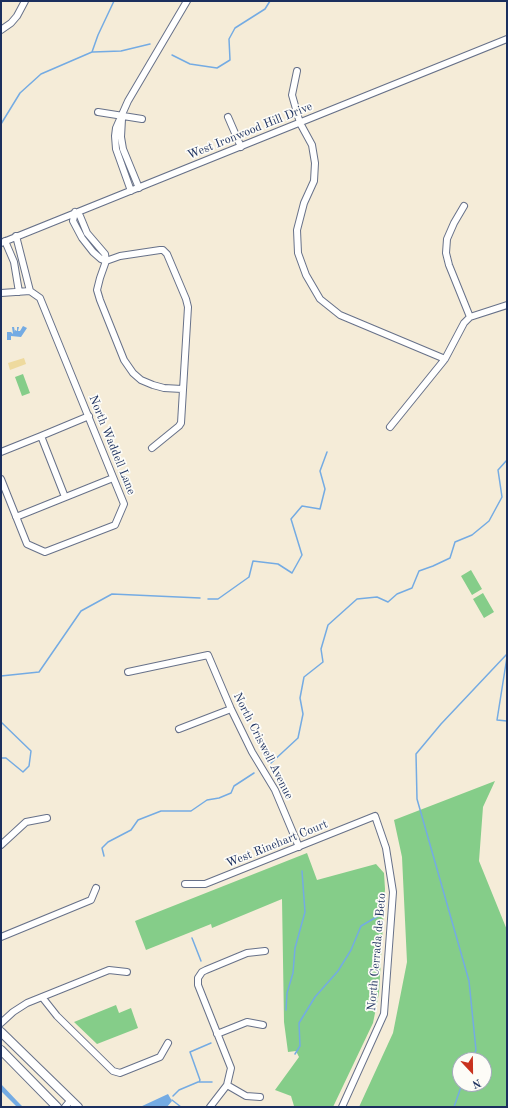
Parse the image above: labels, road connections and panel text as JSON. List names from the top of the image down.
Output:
{
  "streets": {
    "street": [
      "West Ironwood Hill Drive",
      "North Waddell Lane",
      "North Criswell Avenue",
      "West Rinehart Court",
      "North Cerrada de Beto"
    ]
  },
  "crossings": [
    ["West Ironwood Hill Drive", "North Waddell Lane"],
    ["North Criswell Avenue", "West Rinehart Court"],
    ["West Rinehart Court", "North Cerrada de Beto"]
  ],
  "north": "bottom"
}
